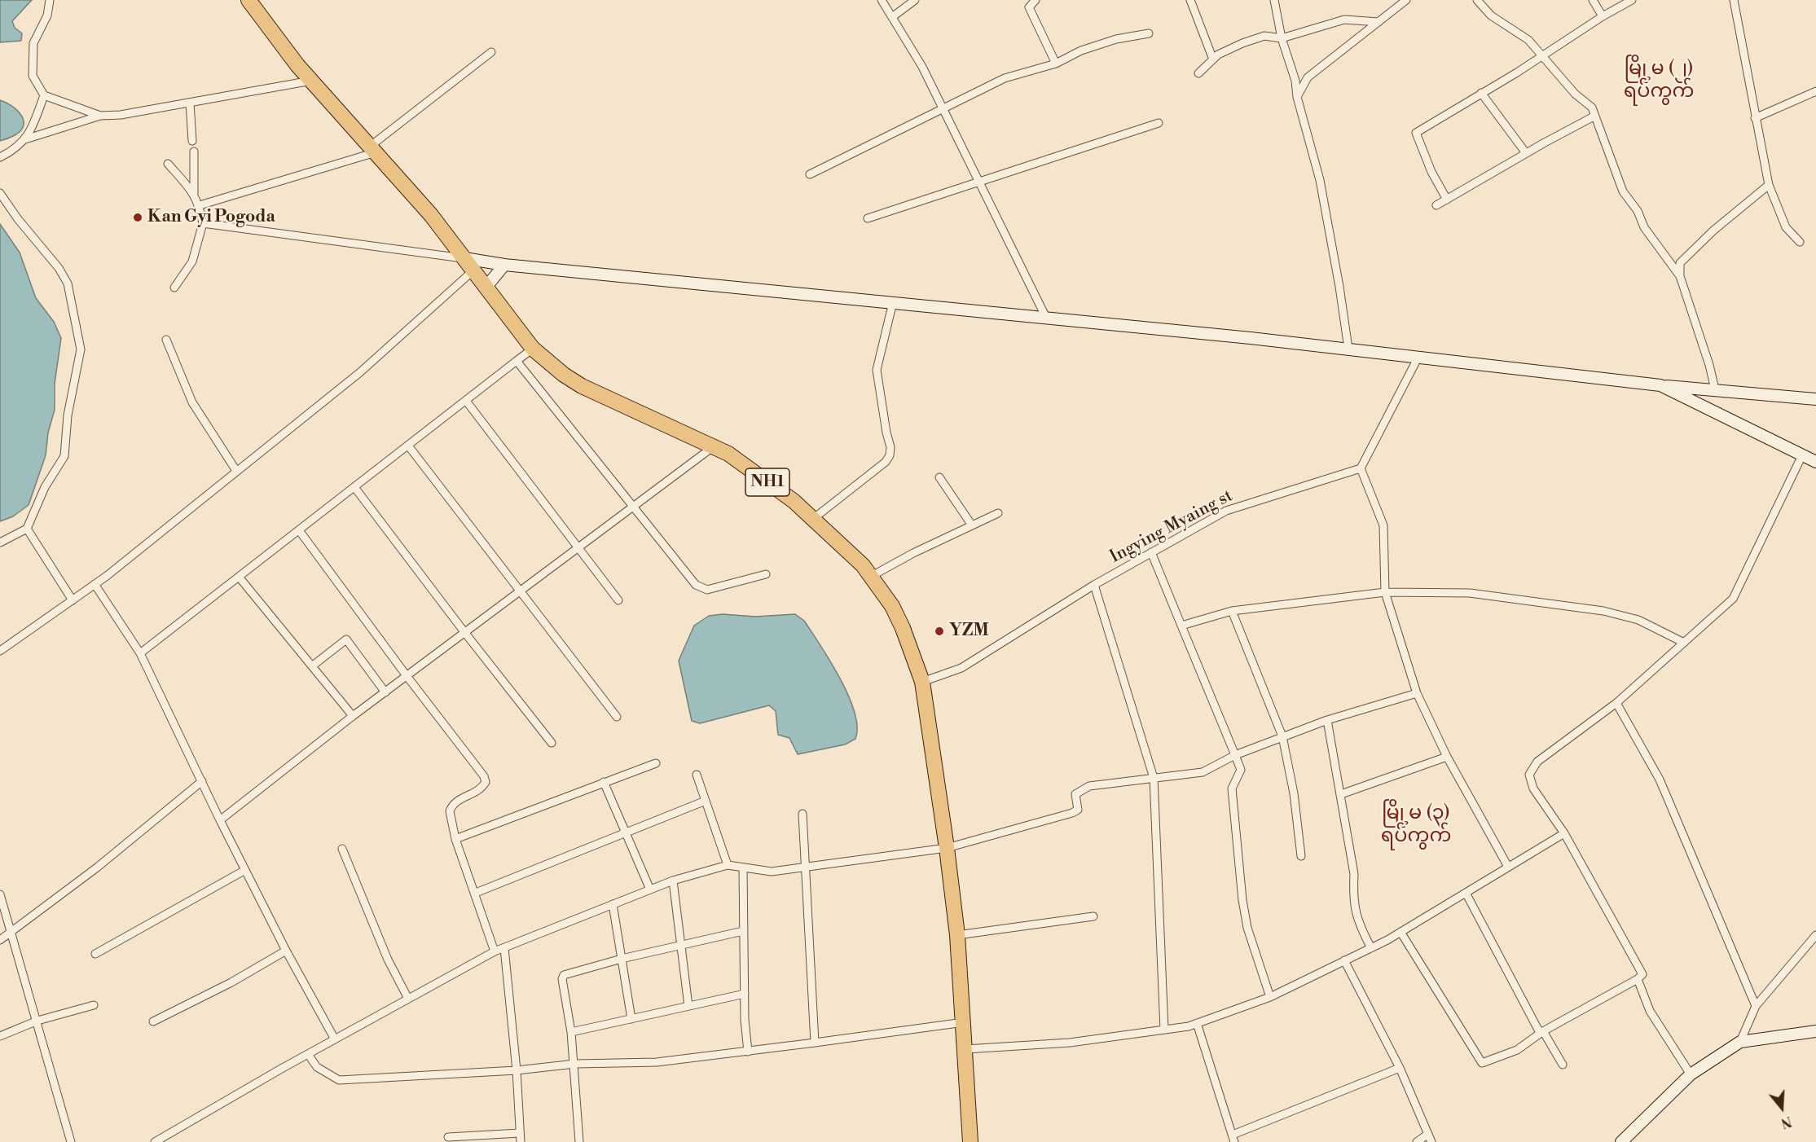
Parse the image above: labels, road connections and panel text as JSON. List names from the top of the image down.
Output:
{
  "streets": {
    "highway": ["NH1"],
    "street": ["Ingying Myaing st"]
  },
  "crossings": [
    ["NH1", "Ingying Myaing st"]
  ],
  "districts": ["မြို့မ (၂) ရပ်ကွက်", "မြို့မ (၃) ရပ်ကွက်"],
  "places": ["Kan Gyi Pogoda", "YZM"],
  "north": "bottom"
}
